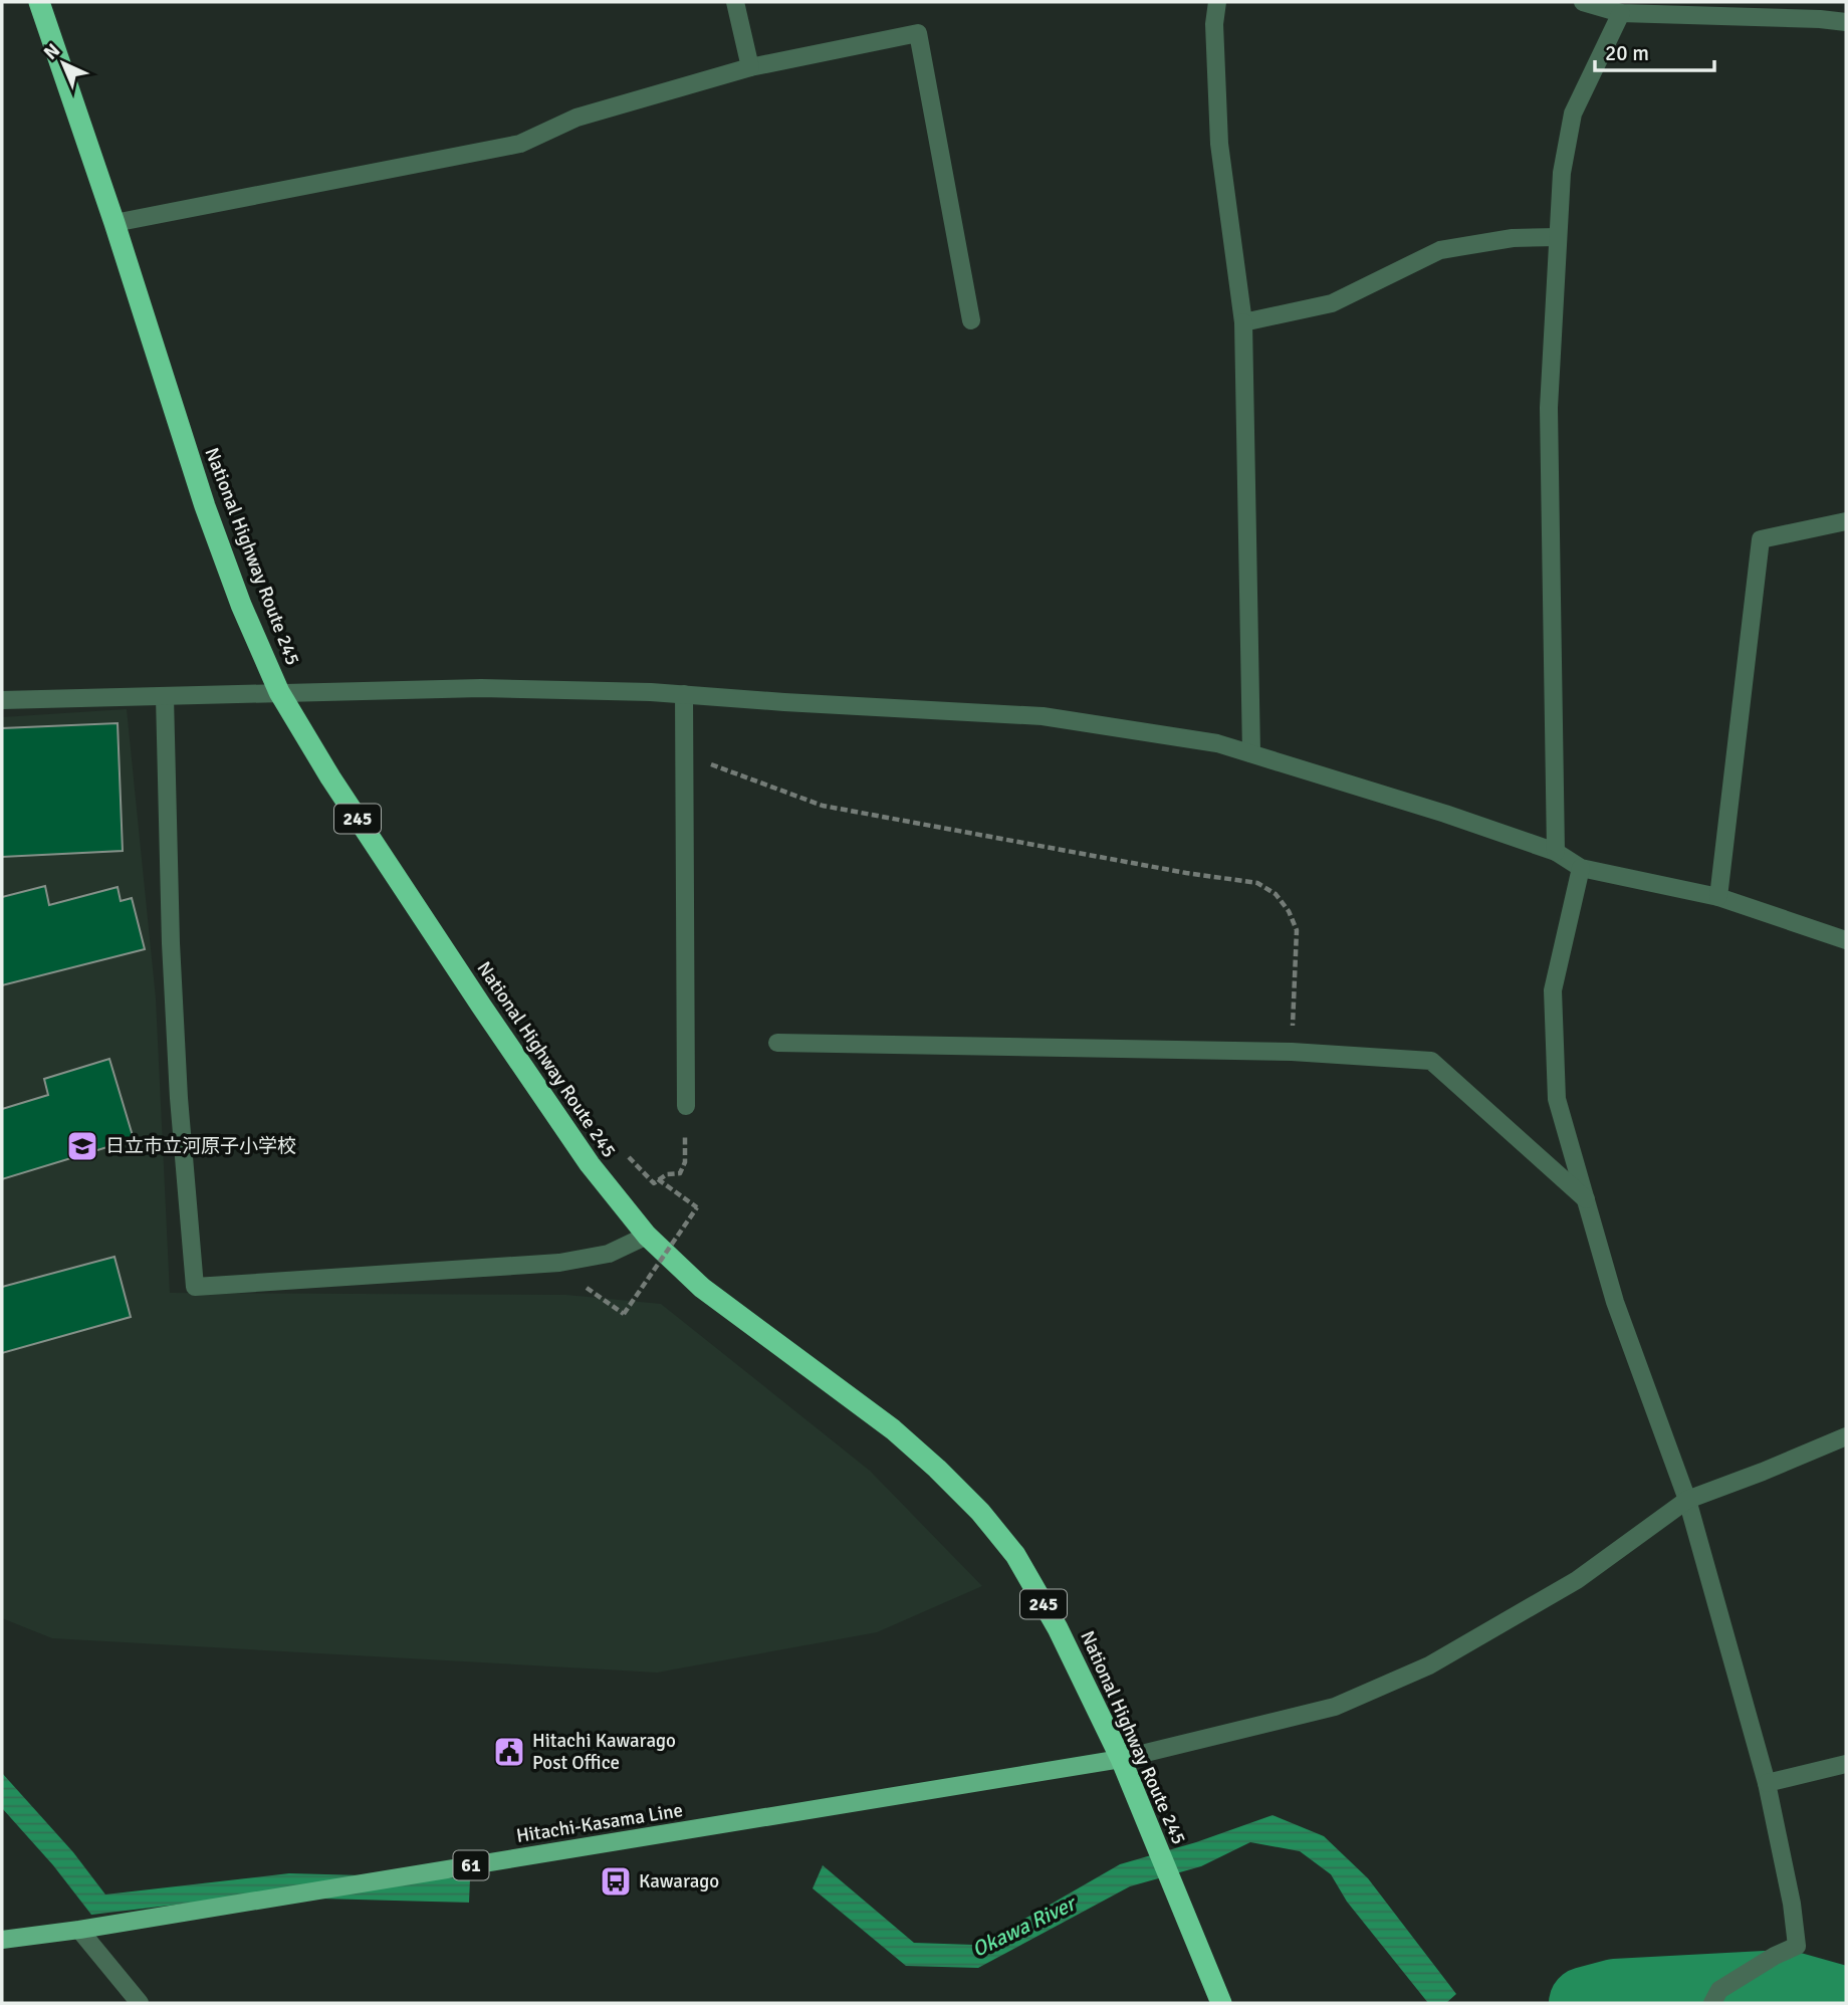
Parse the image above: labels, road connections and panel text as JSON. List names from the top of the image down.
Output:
{
  "streets": {
    "highway": ["National Highway Route 245", "245"],
    "main road": ["Hitachi-Kasama Line", "61"]
  },
  "crossings": [
    ["National Highway Route 245", "Hitachi-Kasama Line"]
  ],
  "water": ["Okawa River"],
  "places": {
    "school or university": ["日立市立河原子小学校"],
    "public building": ["Hitachi Kawarago Post Office"],
    "bus stop": ["Kawarago"]
  },
  "scale_bar": "20 m",
  "north": "top left"
}
